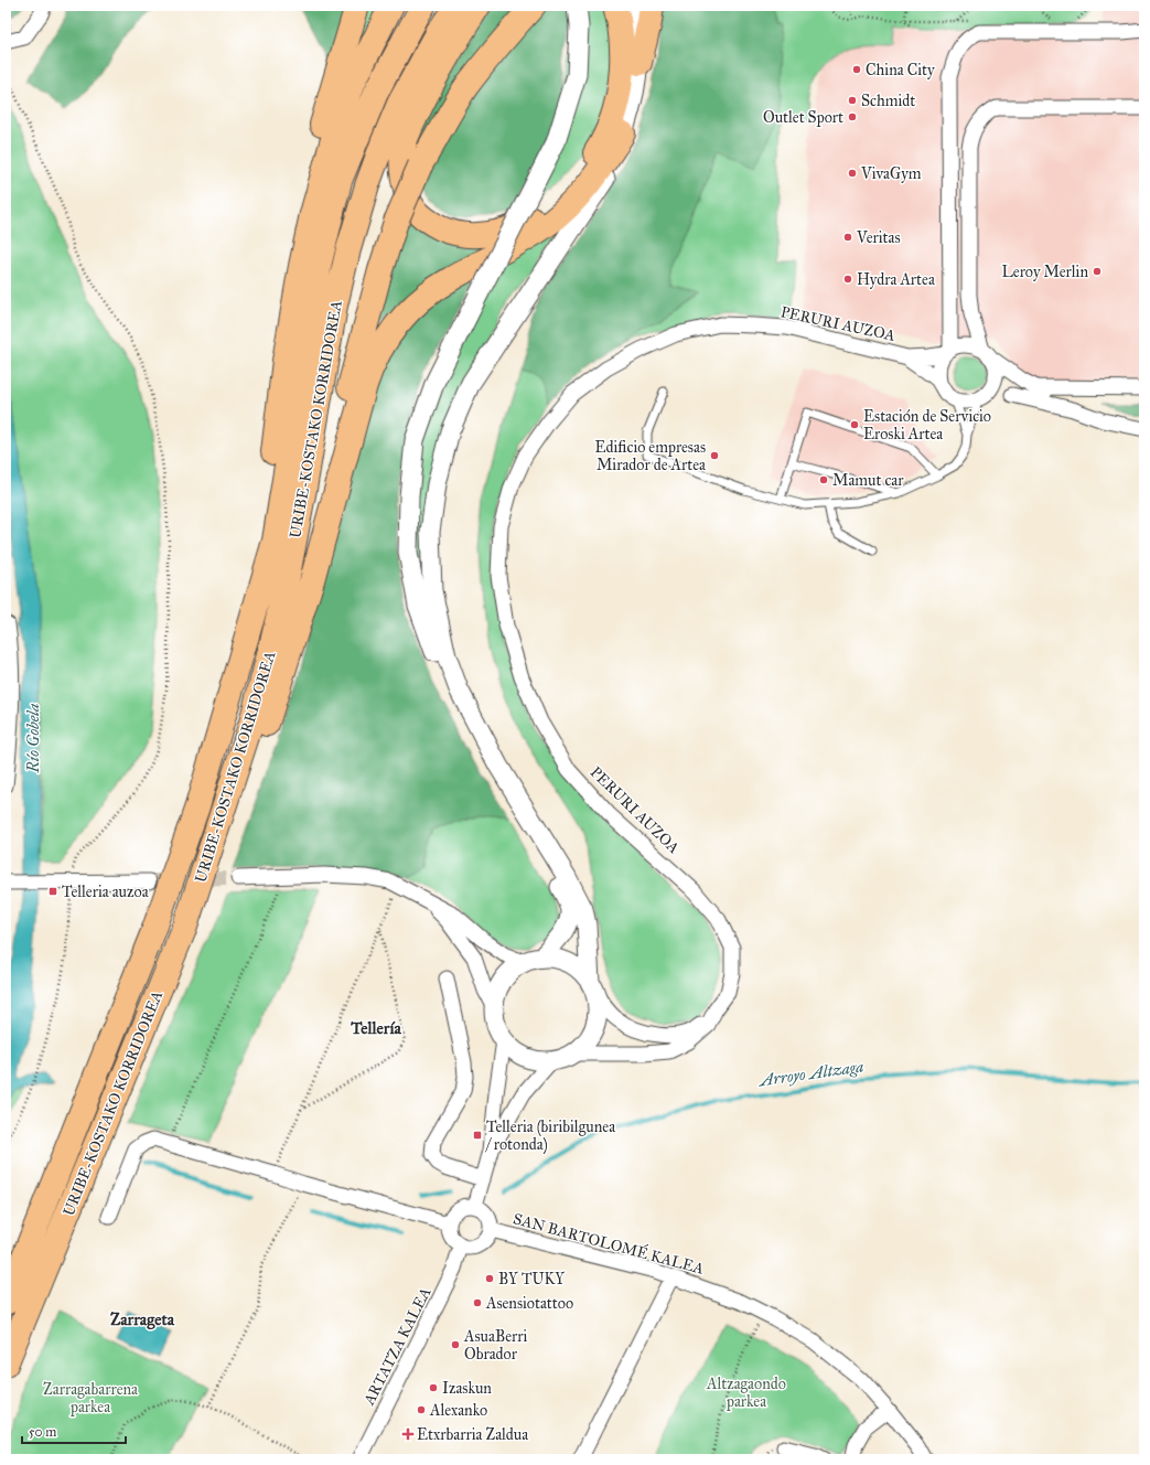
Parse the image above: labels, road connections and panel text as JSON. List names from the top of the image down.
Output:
{
  "streets": {
    "highway": ["URIBE-KOSTAKO KORRIDOREA"],
    "street": ["PERURI AUZOA", "SAN BARTOLOMÉ KALEA", "ARTATZA KALEA"]
  },
  "crossings": [
    ["SAN BARTOLOMÉ KALEA", "ARTATZA KALEA"]
  ],
  "districts": ["Tellería", "Zarrageta"],
  "water": ["Río Gobela", "Arroyo Altzaga"],
  "parks": ["Altzagaondo parkea", "Zarragabarrena parkea"],
  "places": {
    "other": [
      "China City",
      "Schmidt",
      "Outlet Sport",
      "VivaGym",
      "Veritas",
      "Leroy Merlin",
      "Hydra Artea",
      "Estación de Servicio Eroski Artea",
      "Edificio empresas Mirador de Artea",
      "Mamut car",
      "BY TUKY",
      "Asensiotattoo",
      "AsuaBerri Obrador",
      "Izaskun",
      "Alexanko"
    ],
    "transit": ["Telleria auzoa", "Telleria (biribilgunea / rotonda)"],
    "health": ["Etxrbarria Zaldua"]
  },
  "scale_bar": "50 m"
}
